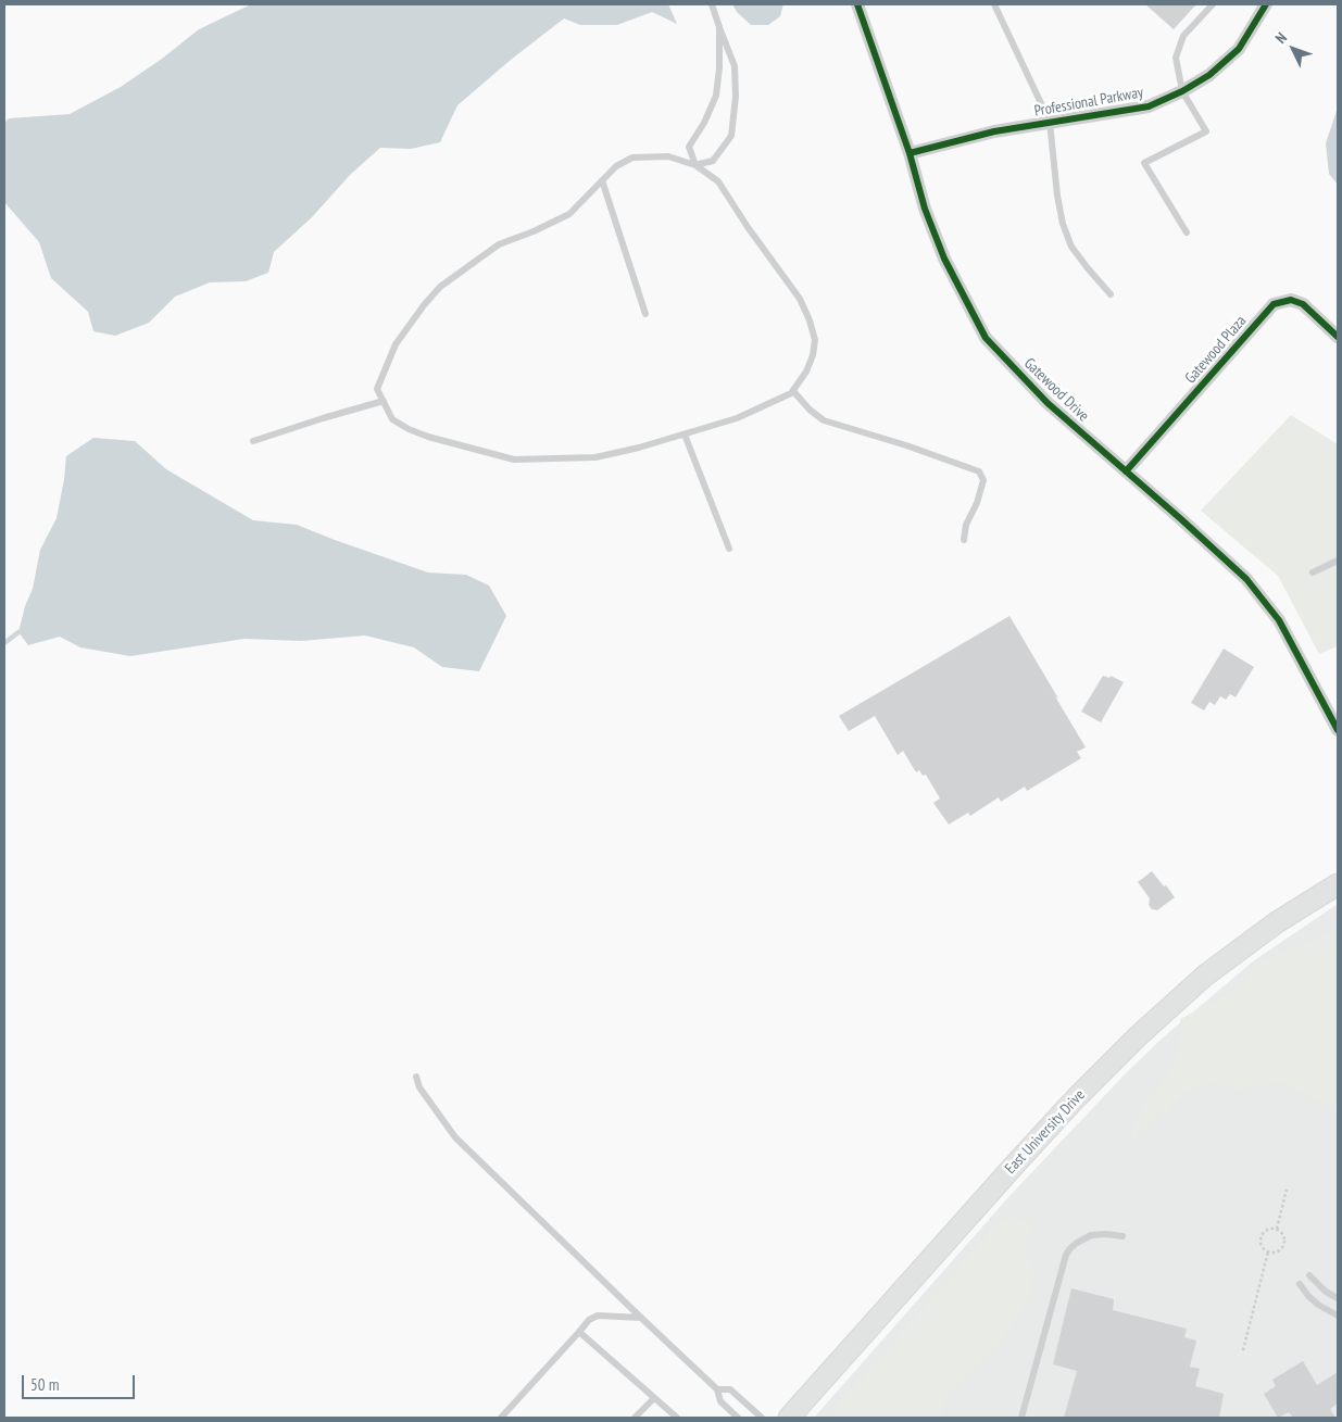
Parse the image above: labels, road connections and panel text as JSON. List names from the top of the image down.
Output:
{
  "streets": {
    "main road": ["East University Drive"],
    "street": ["Professional Parkway", "Gatewood Plaza", "Gatewood Drive"]
  },
  "crossings": [
    ["Professional Parkway", "Gatewood Drive"],
    ["Gatewood Plaza", "Gatewood Drive"]
  ],
  "scale_bar": "50 m",
  "north": "top left"
}
